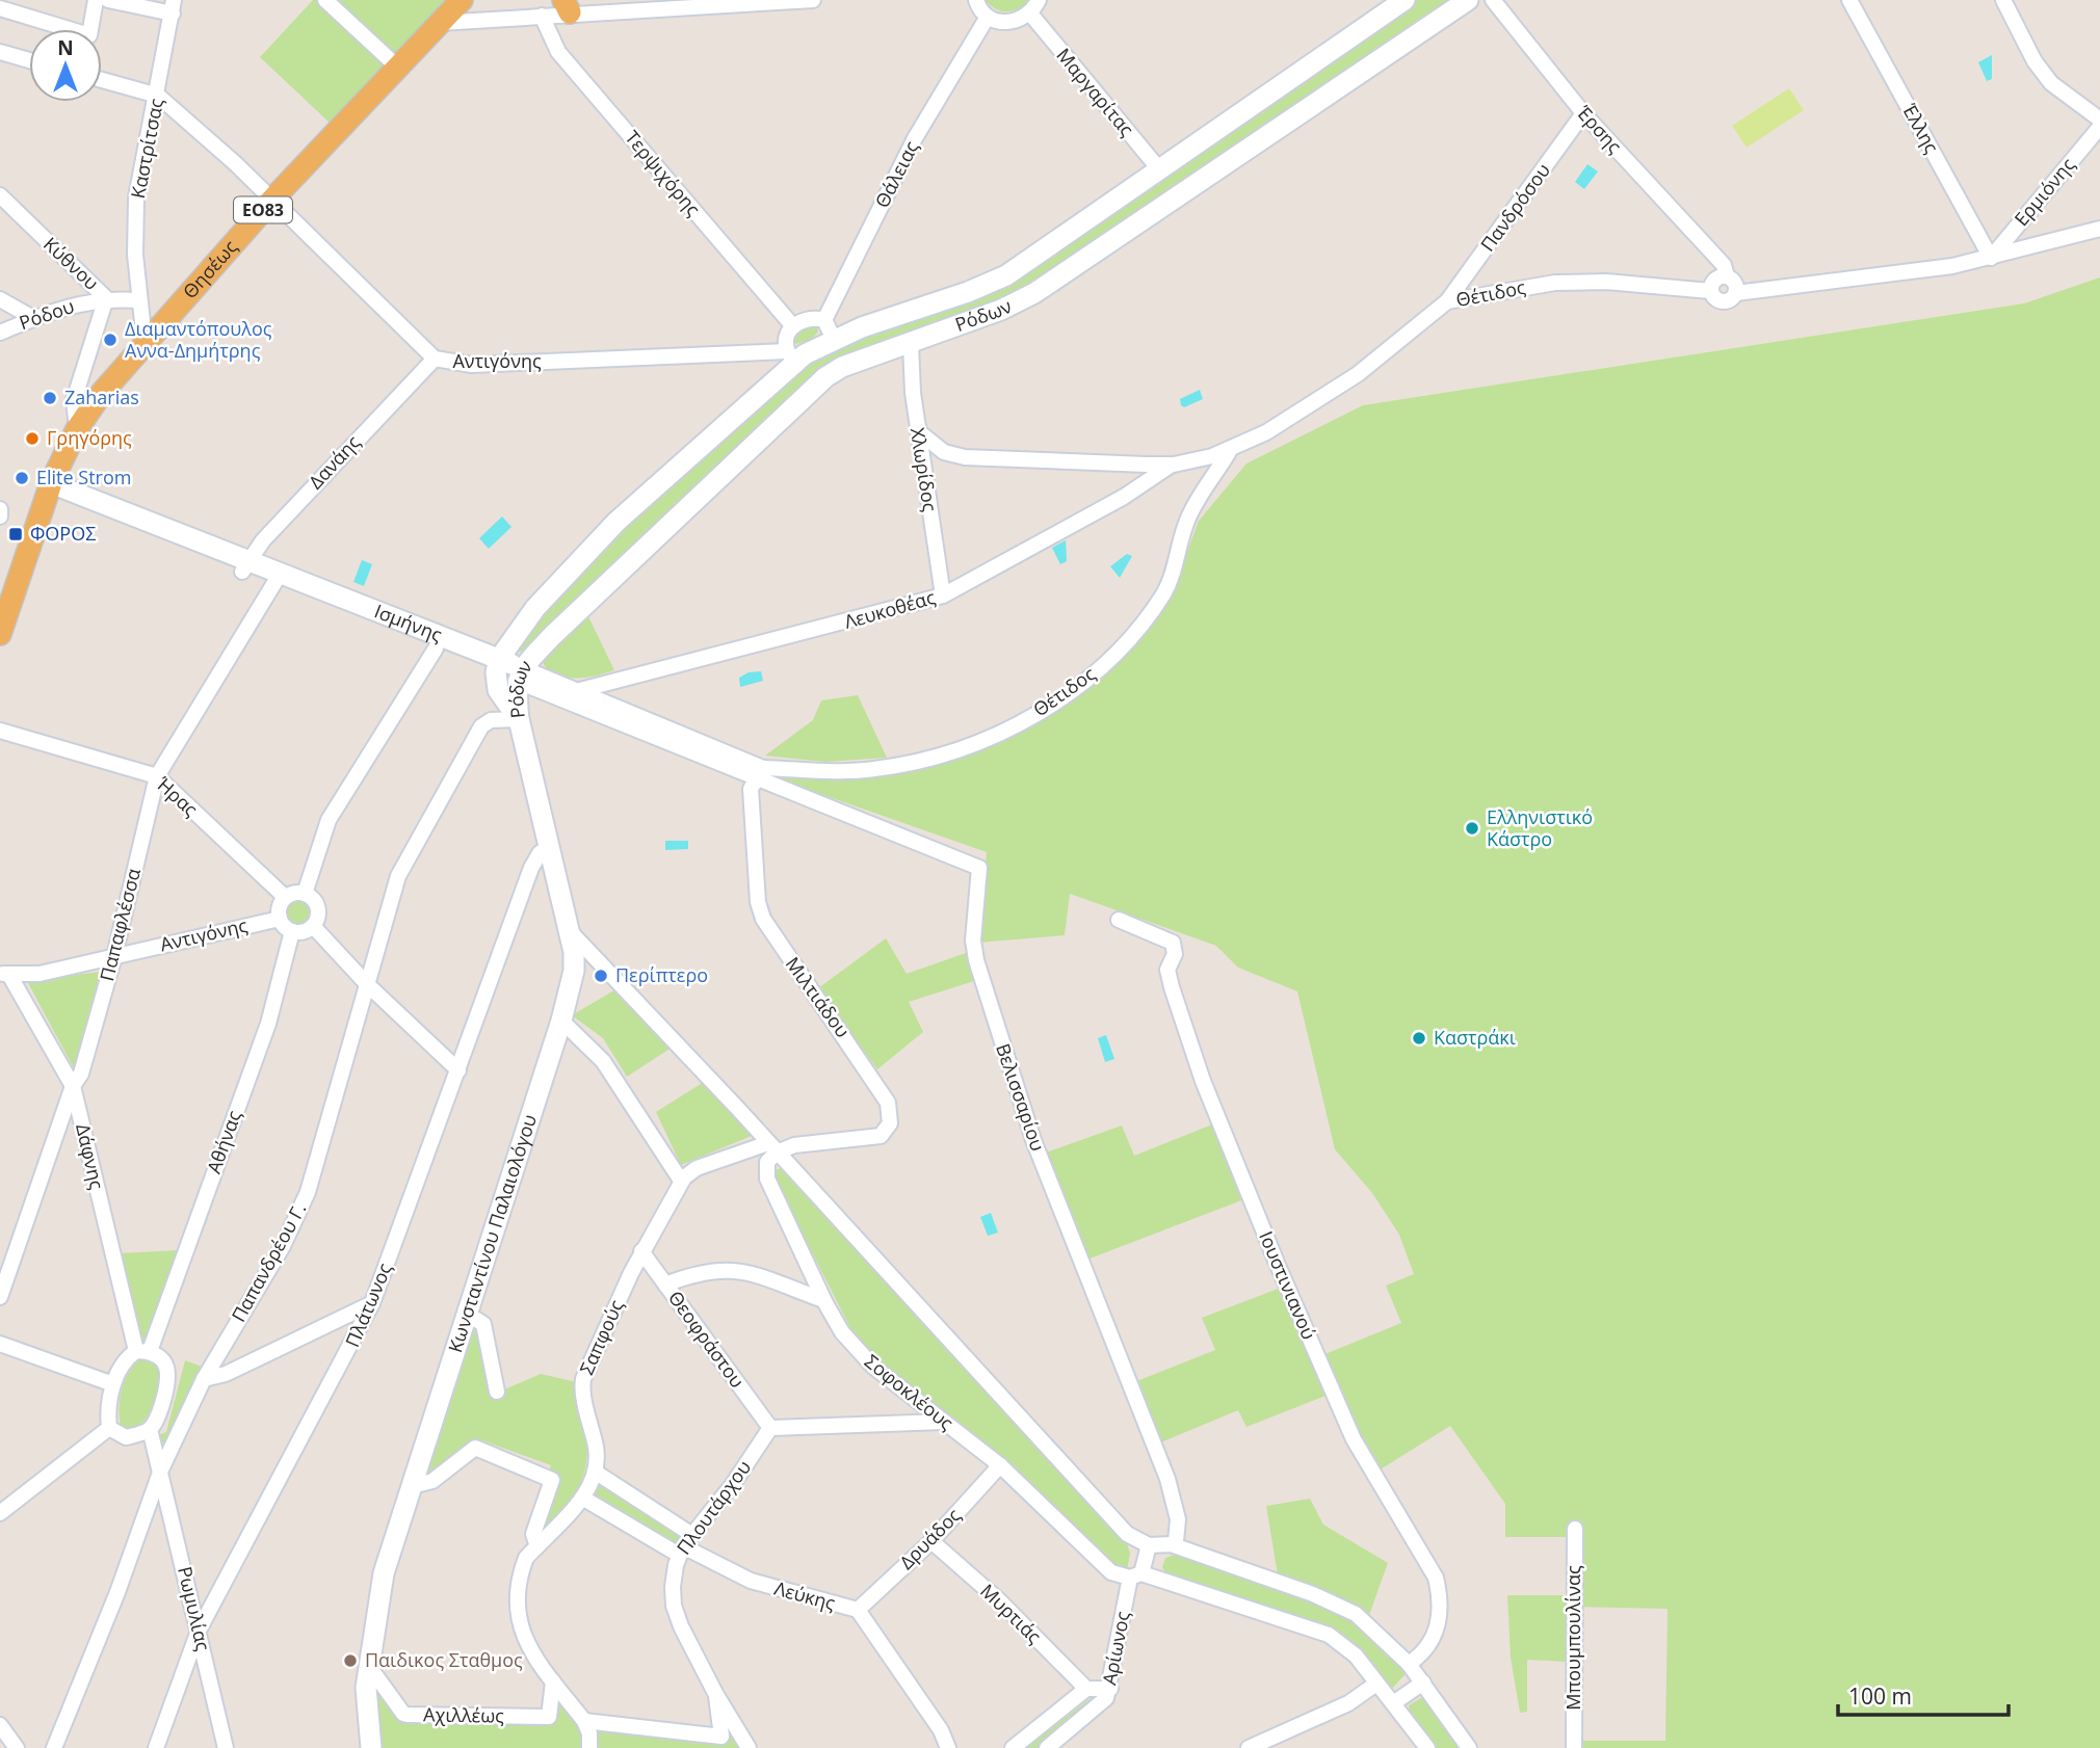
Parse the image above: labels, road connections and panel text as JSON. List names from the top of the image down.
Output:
{
  "streets": {
    "main road": ["ΕΟ83", "Θησέως"],
    "street": [
      "Μαργαρίτας",
      "Έλλης",
      "Έρσης",
      "Καστρίτσας",
      "Τερψιχόρης",
      "Θάλειας",
      "Ερμιόνης",
      "Πανδρόσου",
      "Κύθνου",
      "Θέτιδος",
      "Ρόδου",
      "Ρόδων",
      "Αντιγόνης",
      "Δανάης",
      "Χλωρίδος",
      "Λευκοθέας",
      "Ισμήνης",
      "Ήρας",
      "Παπαφλέσσα",
      "Μιλτιάδου",
      "Βελισσαρίου",
      "Αθήνας",
      "Δάφνης",
      "Κωνσταντίνου Παλαιολόγου",
      "Παπανδρέου Γ.",
      "Ιουστινιανού",
      "Πλάτωνος",
      "Σαπφούς",
      "Θεοφράστου",
      "Σοφοκλέους",
      "Πλουτάρχου",
      "Δρυάδος",
      "Λεύκης",
      "Ρωμυλίας",
      "Μυρτιάς",
      "Μπουμπουλίνας",
      "Αρίωνος",
      "Αχιλλέως"
    ]
  },
  "crossings": [
    ["Μαργαρίτας", "Ρόδων"],
    ["Έλλης", "Ερμιόνης"],
    ["Έρσης", "Πανδρόσου"],
    ["Έρσης", "Θέτιδος"],
    ["Καστρίτσας", "Θησέως"],
    ["Καστρίτσας", "Ρόδου"],
    ["Καστρίτσας", "Αντιγόνης"],
    ["Πανδρόσου", "Θέτιδος"],
    ["ΕΟ83", "Θησέως"],
    ["ΕΟ83", "Ισμήνης"],
    ["Κύθνου", "Θησέως"],
    ["Κύθνου", "Ρόδου"],
    ["Θησέως", "Αντιγόνης"],
    ["Θησέως", "Ισμήνης"],
    ["Θέτιδος", "Χλωρίδος"],
    ["Θέτιδος", "Λευκοθέας"],
    ["Θέτιδος", "Ισμήνης"],
    ["Θέτιδος", "Μιλτιάδου"],
    ["Θέτιδος", "Βελισσαρίου"],
    ["Ρόδων", "Αντιγόνης"],
    ["Ρόδων", "Χλωρίδος"],
    ["Ρόδων", "Ισμήνης"],
    ["Ρόδων", "Κωνσταντίνου Παλαιολόγου"],
    ["Ρόδων", "Παπανδρέου Γ."],
    ["Αντιγόνης", "Δανάης"],
    ["Αντιγόνης", "Ήρας"],
    ["Αντιγόνης", "Παπαφλέσσα"],
    ["Αντιγόνης", "Αθήνας"],
    ["Αντιγόνης", "Δάφνης"],
    ["Δανάης", "Ισμήνης"],
    ["Χλωρίδος", "Λευκοθέας"],
    ["Λευκοθέας", "Ισμήνης"],
    ["Ισμήνης", "Παπαφλέσσα"],
    ["Ισμήνης", "Μιλτιάδου"],
    ["Ισμήνης", "Βελισσαρίου"],
    ["Ήρας", "Παπαφλέσσα"],
    ["Ήρας", "Αθήνας"],
    ["Παπαφλέσσα", "Δάφνης"],
    ["Μιλτιάδου", "Βελισσαρίου"],
    ["Μιλτιάδου", "Σαπφούς"],
    ["Μιλτιάδου", "Σοφοκλέους"],
    ["Αθήνας", "Δάφνης"],
    ["Δάφνης", "Ρωμυλίας"],
    ["Κωνσταντίνου Παλαιολόγου", "Παπανδρέου Γ."],
    ["Κωνσταντίνου Παλαιολόγου", "Πλάτωνος"],
    ["Κωνσταντίνου Παλαιολόγου", "Αχιλλέως"],
    ["Παπανδρέου Γ.", "Ρωμυλίας"],
    ["Πλάτωνος", "Ρωμυλίας"],
    ["Σαπφούς", "Θεοφράστου"],
    ["Σαπφούς", "Λεύκης"],
    ["Σαπφούς", "Αχιλλέως"],
    ["Θεοφράστου", "Πλουτάρχου"],
    ["Σοφοκλέους", "Δρυάδος"],
    ["Σοφοκλέους", "Αρίωνος"],
    ["Πλουτάρχου", "Λεύκης"],
    ["Δρυάδος", "Λεύκης"],
    ["Δρυάδος", "Μυρτιάς"]
  ],
  "places": {
    "other": [
      "Διαμαντόπουλος Αννα-Δημήτρης",
      "Zaharias",
      "Γρηγόρης",
      "Elite Strom",
      "Ελληνιστικό Κάστρο",
      "Περίπτερο",
      "Καστράκι",
      "Παιδικος Σταθμος"
    ],
    "transit": ["ΦΟΡΟΣ"]
  },
  "scale_bar": "100 m",
  "north": "top"
}
